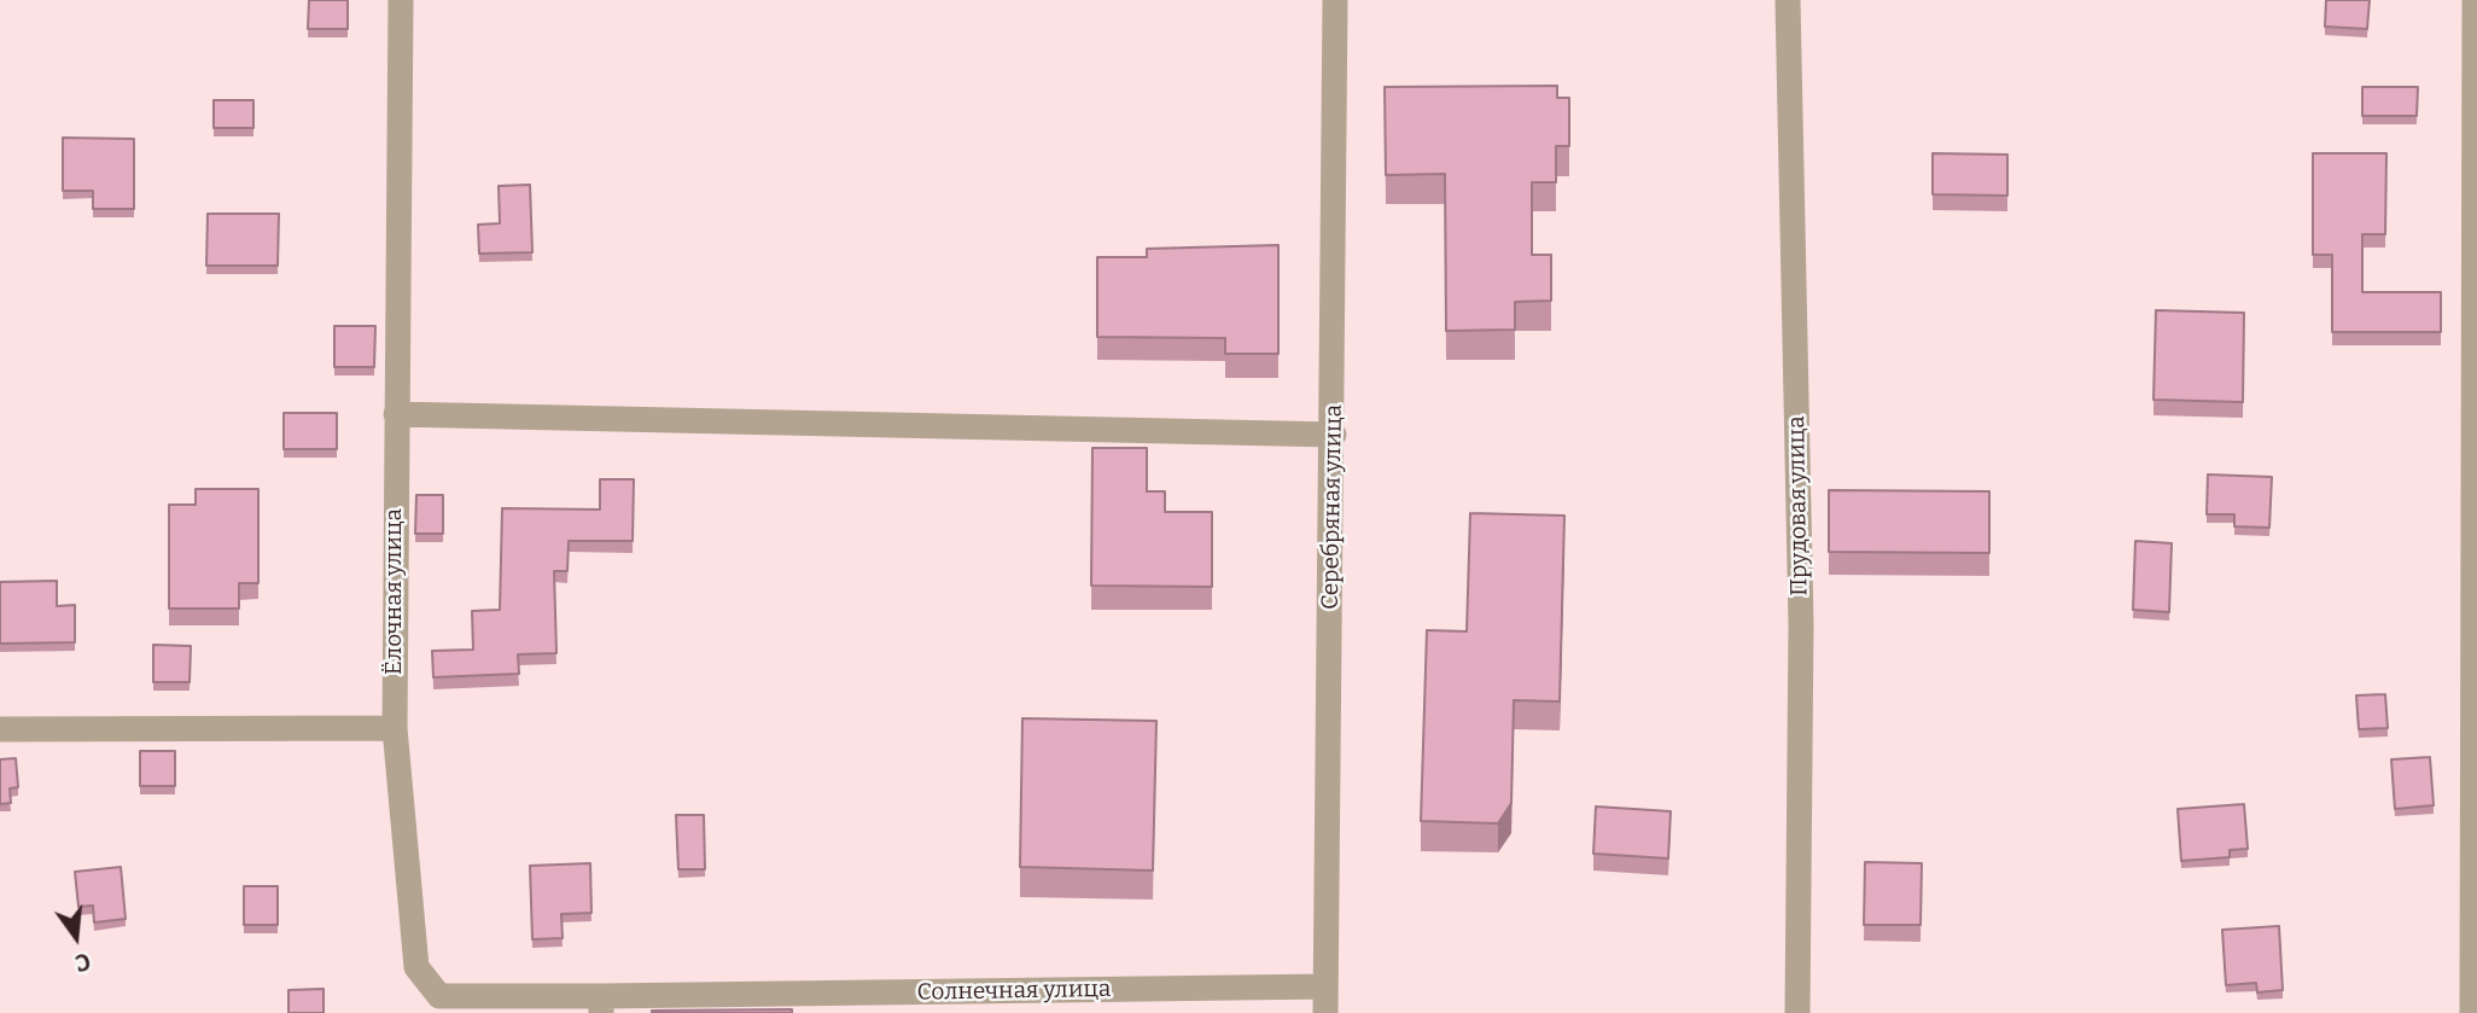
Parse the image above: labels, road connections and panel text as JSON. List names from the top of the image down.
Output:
{
  "streets": {
    "street": [
      "Прудовая улица",
      "Серебряная улица",
      "Ёлочная улица",
      "Солнечная улица"
    ]
  },
  "crossings": [
    ["Серебряная улица", "Солнечная улица"],
    ["Ёлочная улица", "Солнечная улица"]
  ],
  "north": "bottom"
}
